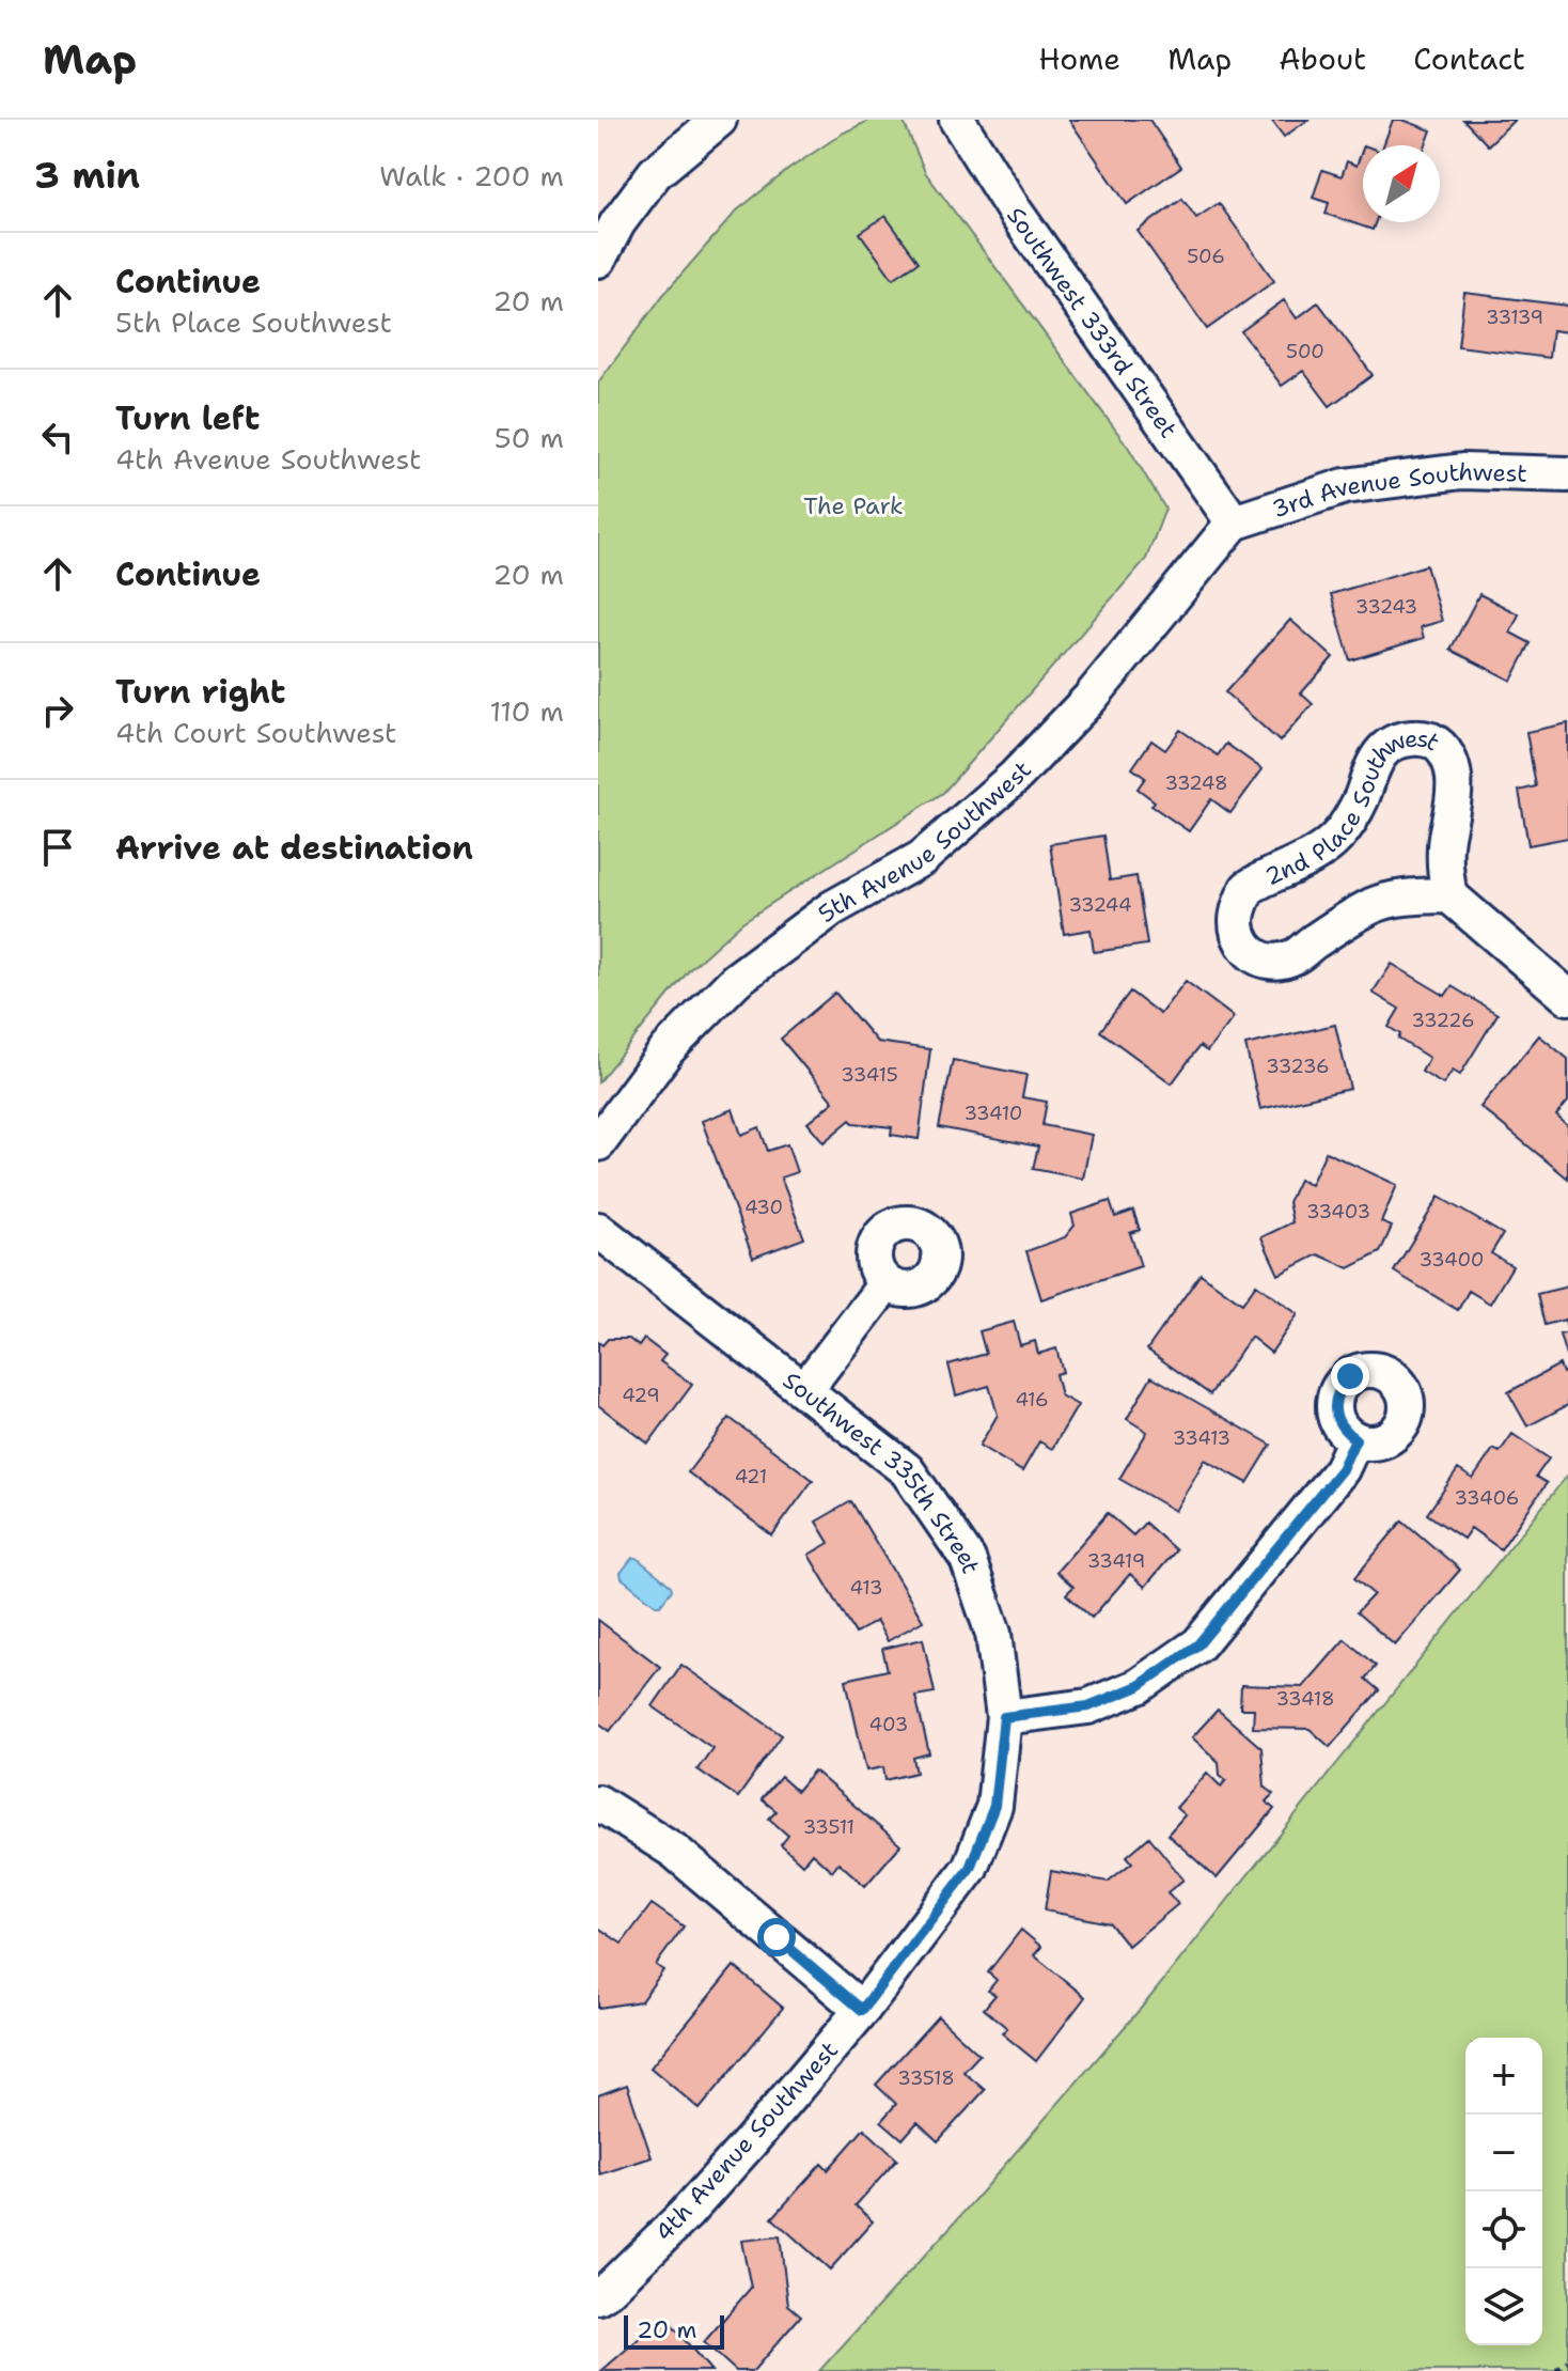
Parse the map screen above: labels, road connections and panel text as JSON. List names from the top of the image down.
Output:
{
  "streets": {
    "street": [
      "Southwest 333rd Street",
      "3rd Avenue Southwest",
      "2nd Place Southwest",
      "5th Avenue Southwest",
      "Southwest 335th Street",
      "4th Avenue Southwest"
    ]
  },
  "crossings": [
    ["Southwest 333rd Street", "3rd Avenue Southwest"],
    ["Southwest 333rd Street", "5th Avenue Southwest"],
    ["3rd Avenue Southwest", "5th Avenue Southwest"],
    ["Southwest 335th Street", "4th Avenue Southwest"]
  ],
  "parks": ["The Park"],
  "house_numbers": [
    "506",
    "33139",
    "500",
    "33243",
    "33248",
    "33244",
    "33226",
    "33236",
    "33415",
    "33410",
    "430",
    "33403",
    "33400",
    "429",
    "416",
    "33413",
    "421",
    "33406",
    "33419",
    "413",
    "33418",
    "403",
    "33511",
    "33518"
  ],
  "scale_bar": "20 m",
  "north": "top right",
  "page": {
    "header": "Map",
    "nav": [
      "Home",
      "Map",
      "About",
      "Contact"
    ],
    "heading": ["3 min", "Walk · 200 m"],
    "list": [
      ["Continue", "5th Place Southwest", "20 m"],
      ["Turn left", "4th Avenue Southwest", "50 m"],
      ["Continue", "20 m"],
      ["Turn right", "4th Court Southwest", "110 m"],
      "Arrive at destination"
    ],
    "map_buttons": ["+", "−"],
    "scale": "20 m"
  }
}
